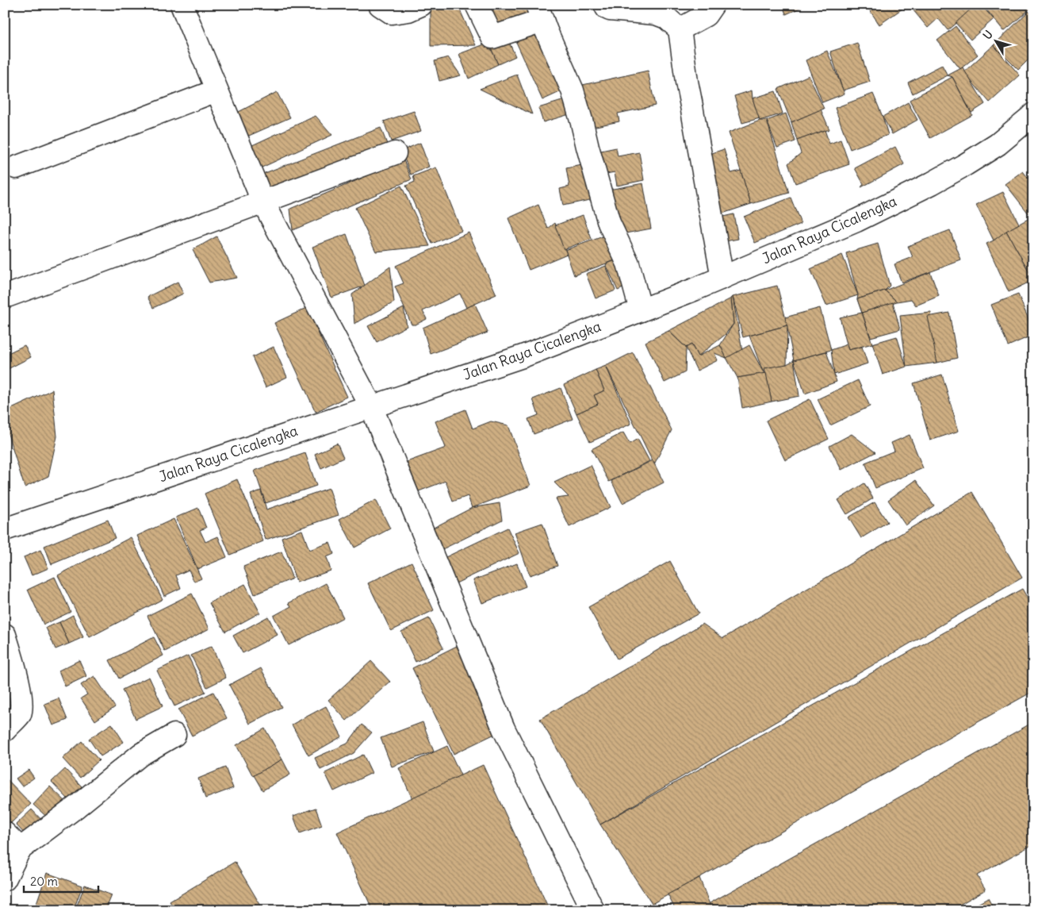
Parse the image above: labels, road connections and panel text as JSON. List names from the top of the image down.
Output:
{
  "streets": {
    "street": ["Jalan Raya Cicalengka"]
  },
  "scale_bar": "20 m",
  "north": "top left"
}
